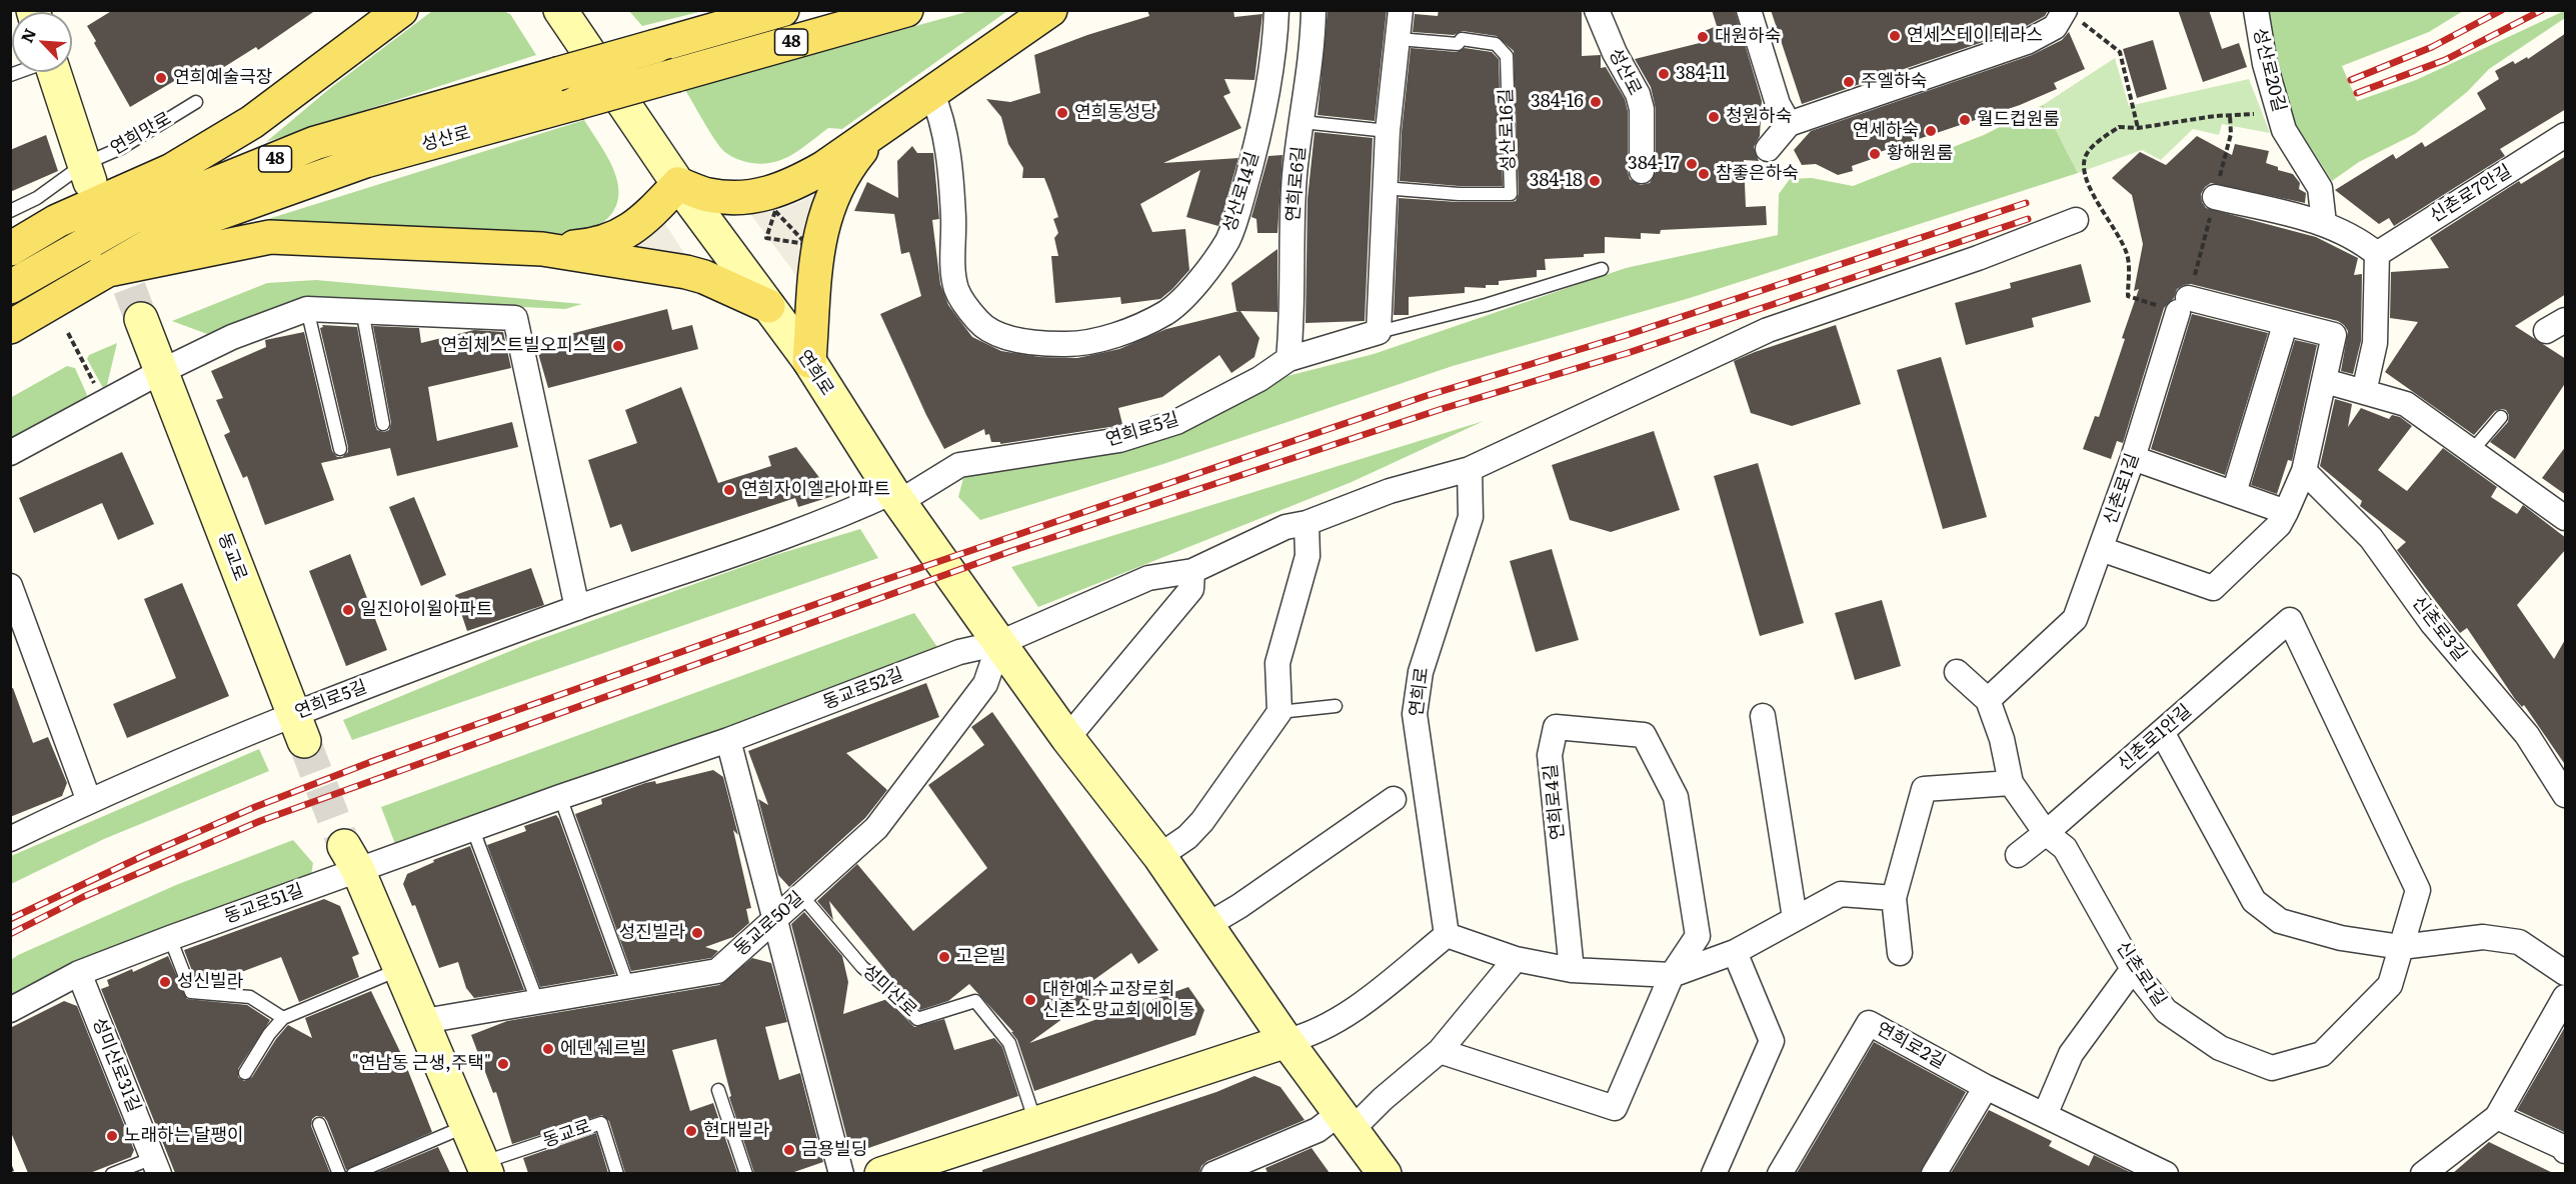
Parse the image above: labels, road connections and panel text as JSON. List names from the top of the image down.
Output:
{
  "streets": {
    "main road": [
      "48",
      "성산로",
      "연희로",
      "동교로"
    ],
    "street": [
      "성산로20길",
      "연희로6길",
      "성산로14길",
      "신촌로7안길",
      "연희로5길",
      "신촌로1길",
      "신촌로3길",
      "동교로52길",
      "신촌로1안길",
      "연희로4길",
      "동교로51길",
      "동교로50길",
      "연희로2길",
      "성미산로31길"
    ],
    "lane": ["성산로16길", "연희맛로", "성미산로"]
  },
  "crossings": [
    ["연희로6길", "연희로5길"],
    ["연희로", "연희로5길"],
    ["연희로", "동교로52길"],
    ["연희로", "동교로50길"],
    ["연희로5길", "동교로"],
    ["신촌로1길", "신촌로1안길"],
    ["동교로", "동교로52길"],
    ["동교로", "동교로51길"],
    ["동교로", "동교로50길"],
    ["동교로52길", "동교로51길"],
    ["동교로52길", "동교로50길"],
    ["동교로51길", "성미산로31길"],
    ["동교로50길", "성미산로"]
  ],
  "places": [
    "연세스테이 테라스",
    "대원하숙",
    "384-11",
    "연희예술극장",
    "주엘하숙",
    "384-16",
    "연희동성당",
    "청원하숙",
    "월드컵원룸",
    "연세하숙",
    "황해원룸",
    "384-17",
    "참좋은하숙",
    "384-18",
    "연희체스트빌오피스텔",
    "연희자이엘라아파트",
    "일진아이윌아파트",
    "성진빌라",
    "고은빌",
    "성신빌라",
    "대한예수교장로회 신촌소망교회 에이동",
    "에덴 쉐르빌",
    "\"연남동 근생,주택\"",
    "현대빌라",
    "노래하는 달팽이",
    "금용빌딩"
  ],
  "north": "top left"
}
